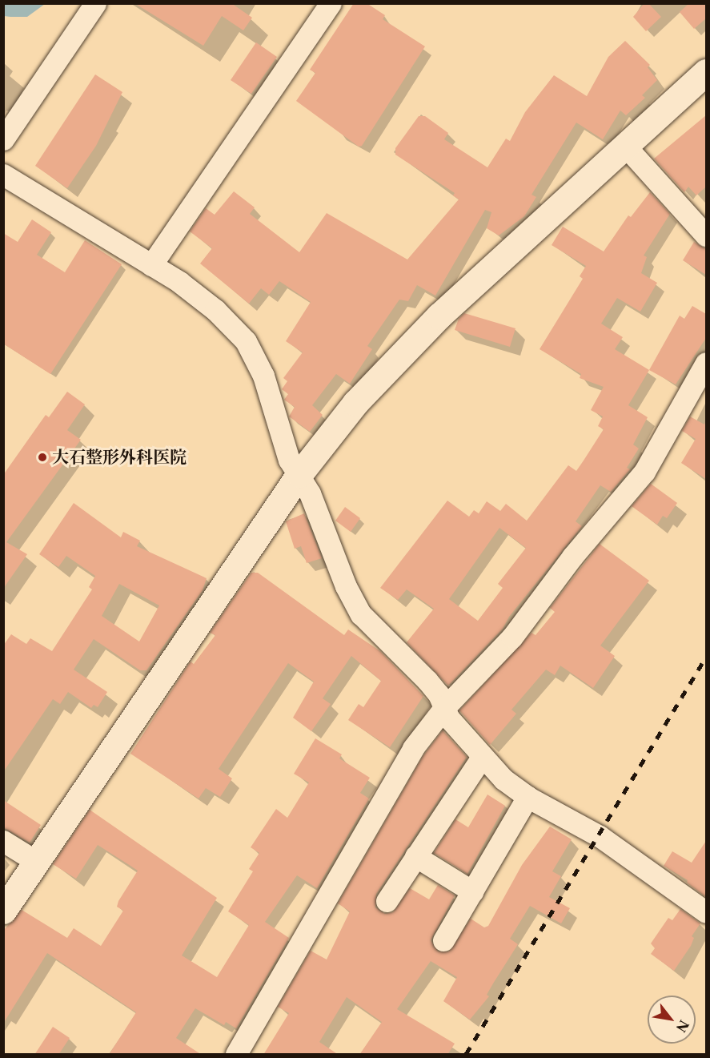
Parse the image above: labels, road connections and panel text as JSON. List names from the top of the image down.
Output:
{
  "places": ["大石整形外科医院"],
  "north": "bottom right"
}
